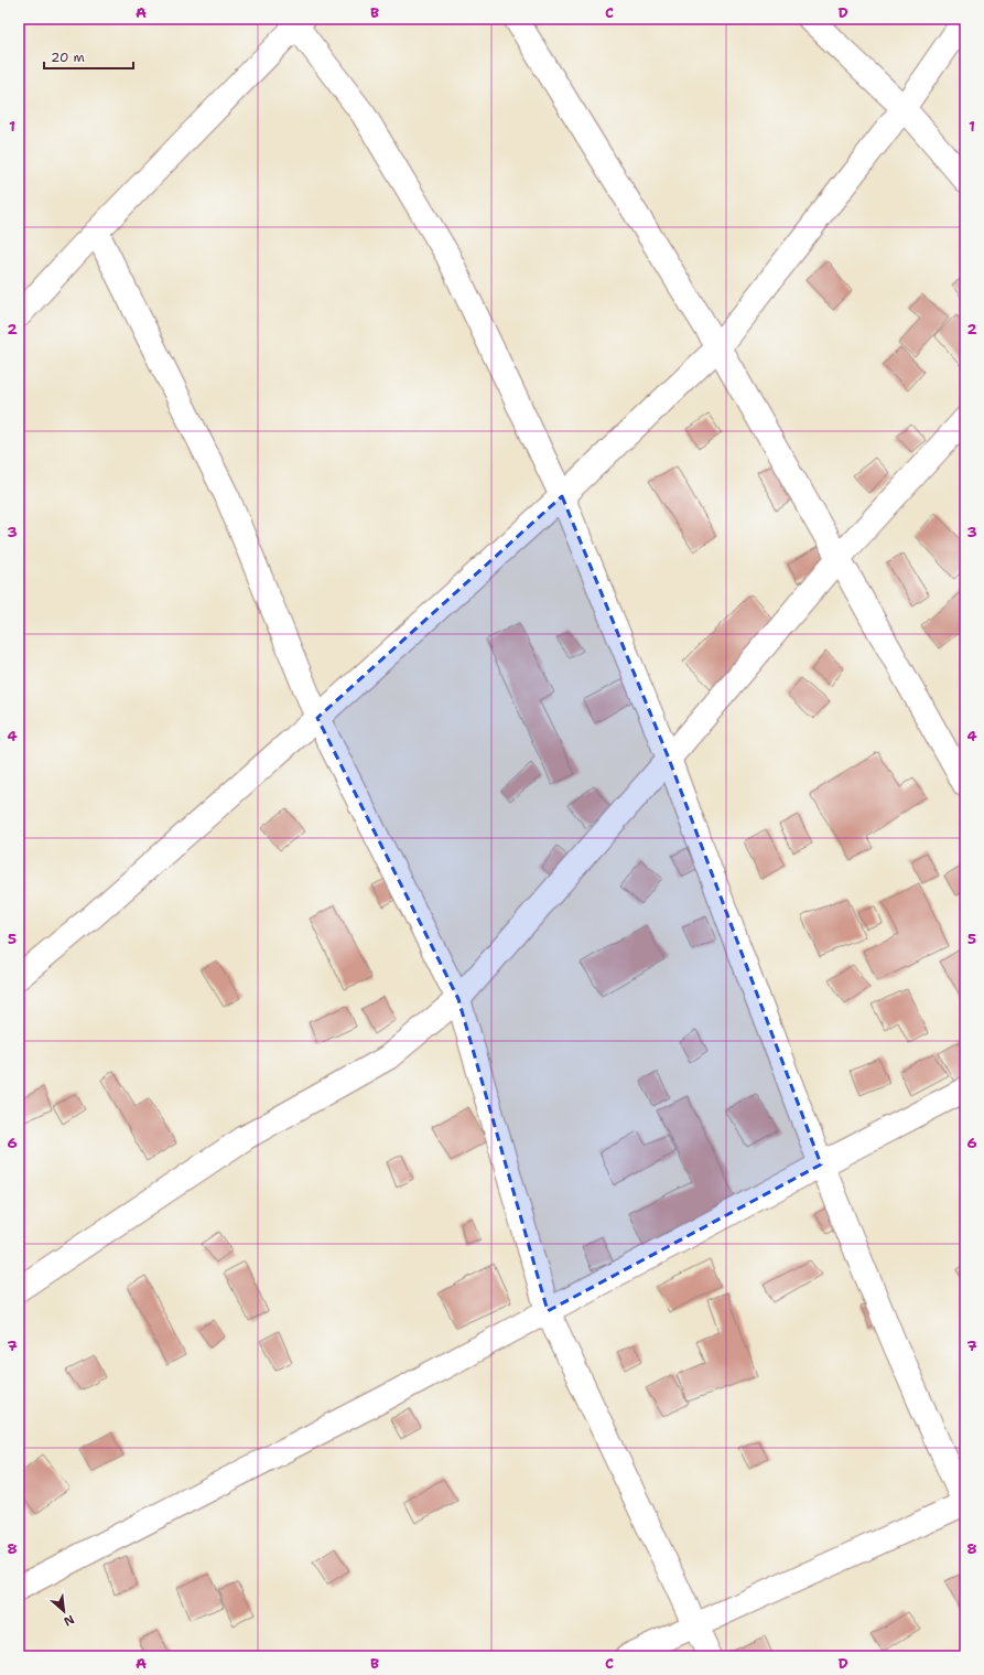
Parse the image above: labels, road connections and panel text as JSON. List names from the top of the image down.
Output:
{
  "scale_bar": "20 m",
  "north": "bottom right",
  "grid": {
    "columns": [
      "A",
      "B",
      "C",
      "D"
    ],
    "rows": [
      "1",
      "2",
      "3",
      "4",
      "5",
      "6",
      "7",
      "8"
    ]
  }
}
